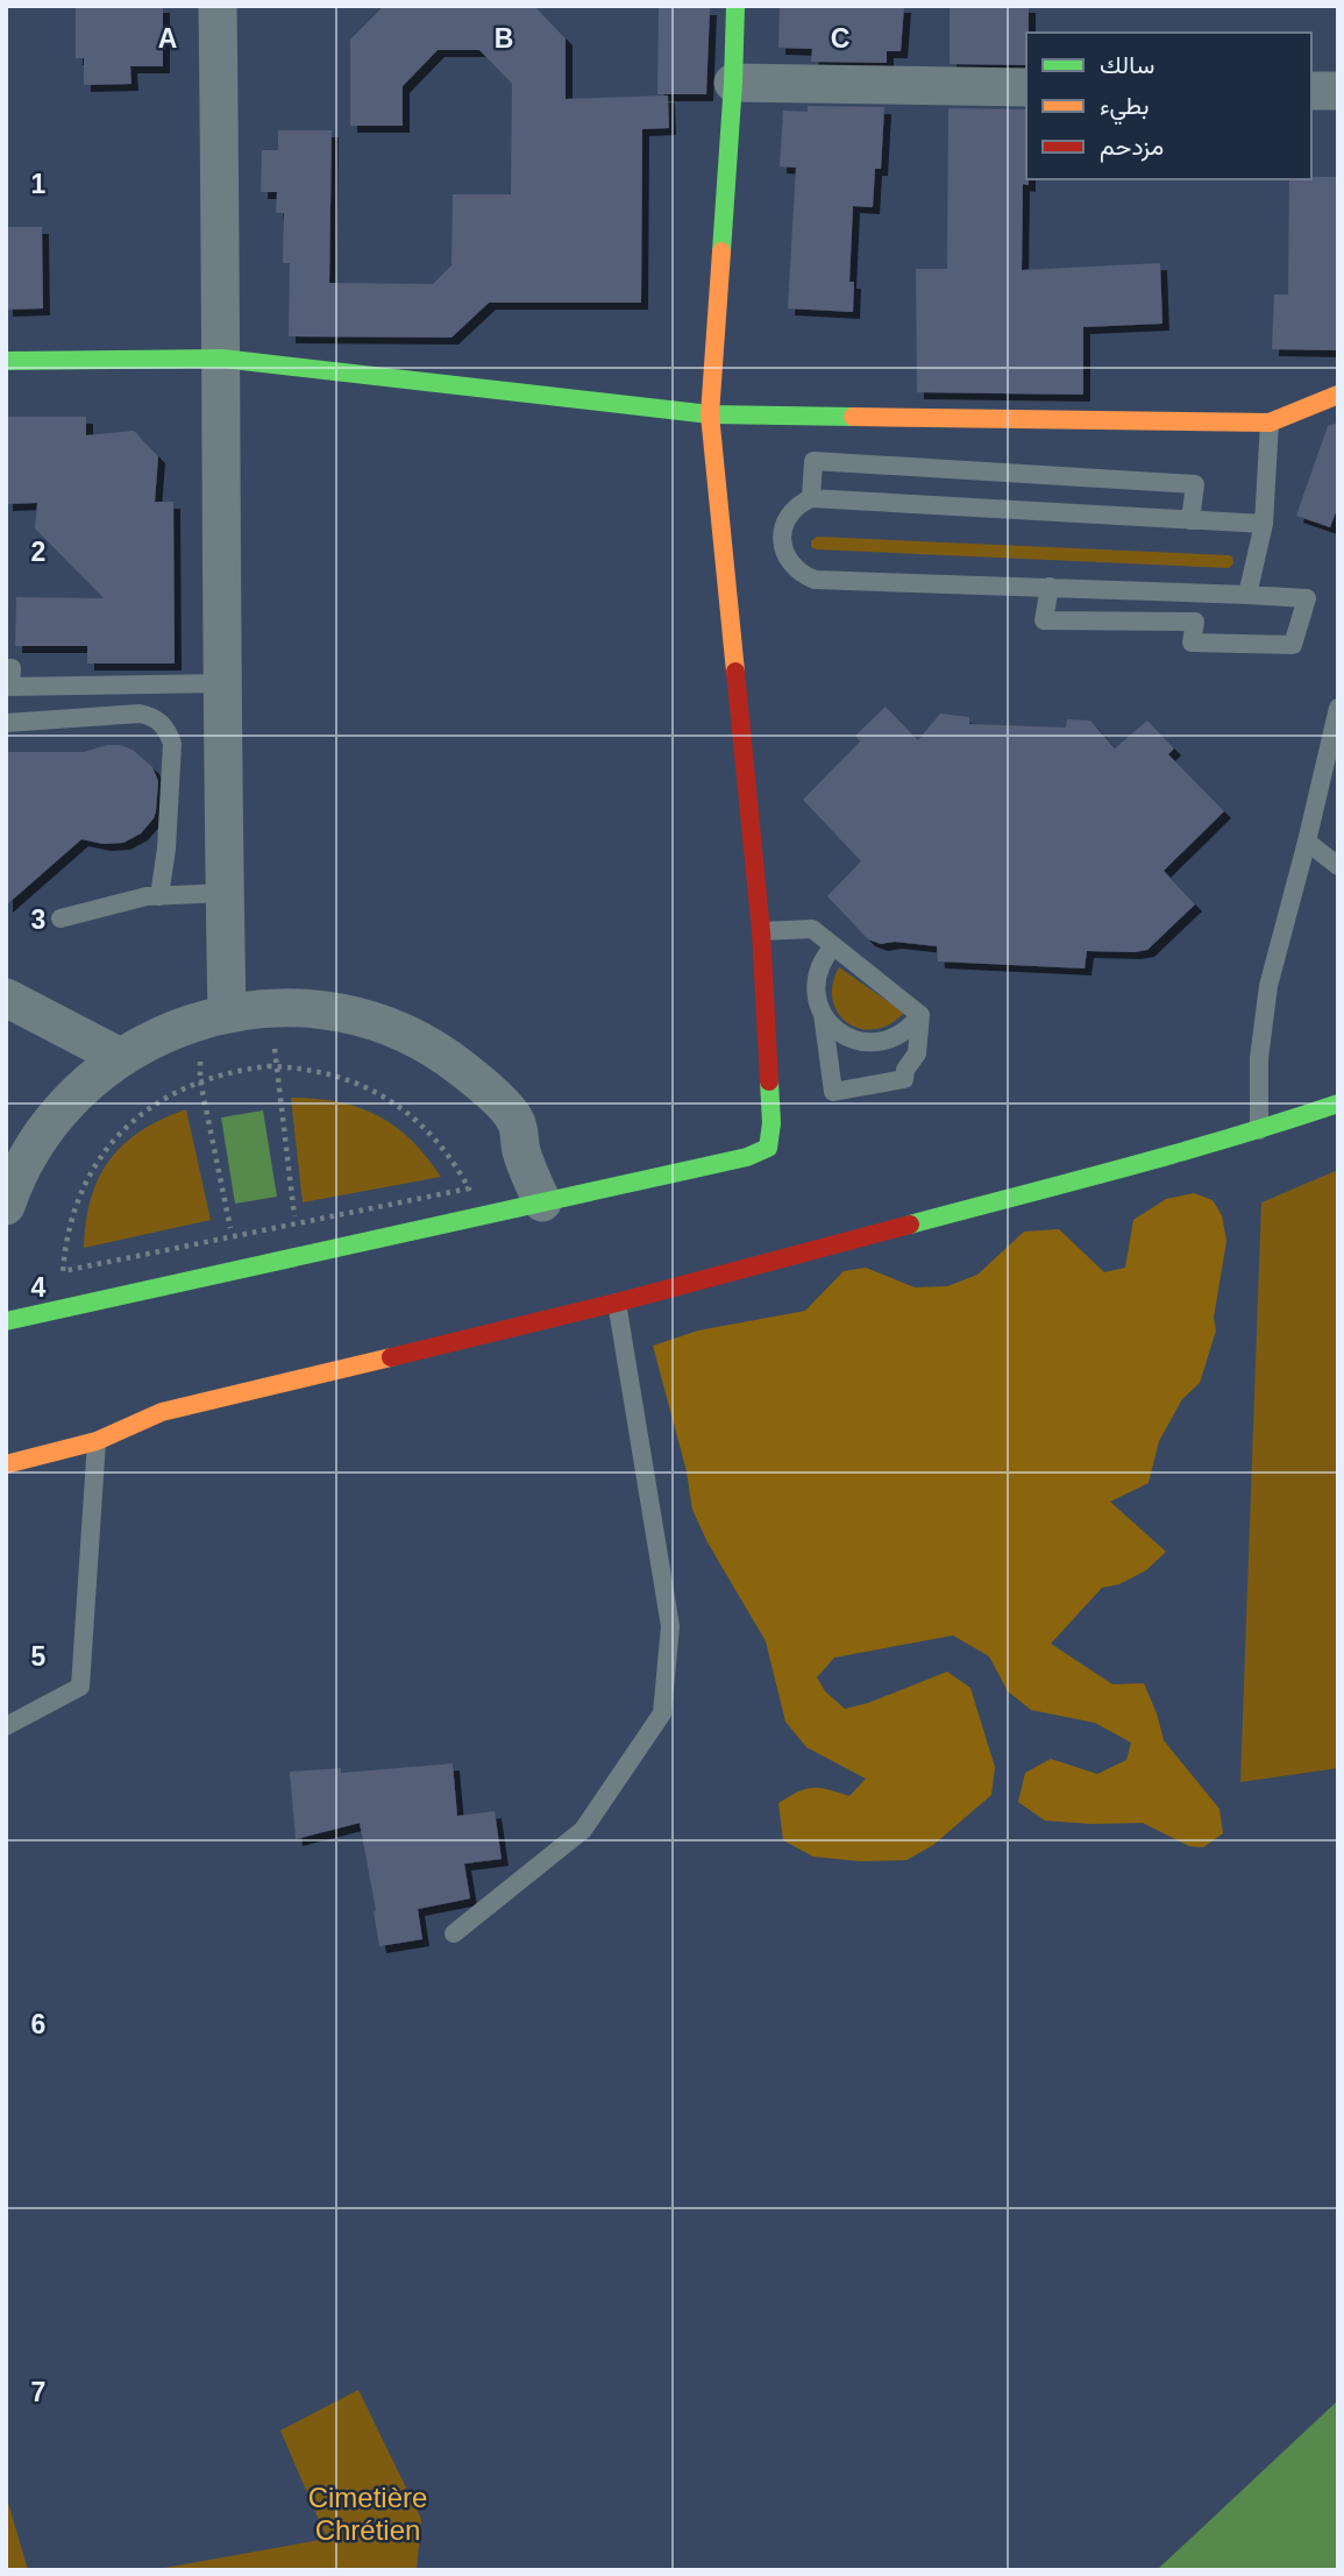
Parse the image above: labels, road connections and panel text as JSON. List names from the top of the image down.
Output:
{
  "parks": ["Cimetière Chrétien"],
  "legend": ["سالك", "بطيء", "مزدحم"],
  "grid": {
    "columns": ["A", "B", "C"],
    "rows": [
      "1",
      "2",
      "3",
      "4",
      "5",
      "6",
      "7"
    ]
  }
}
